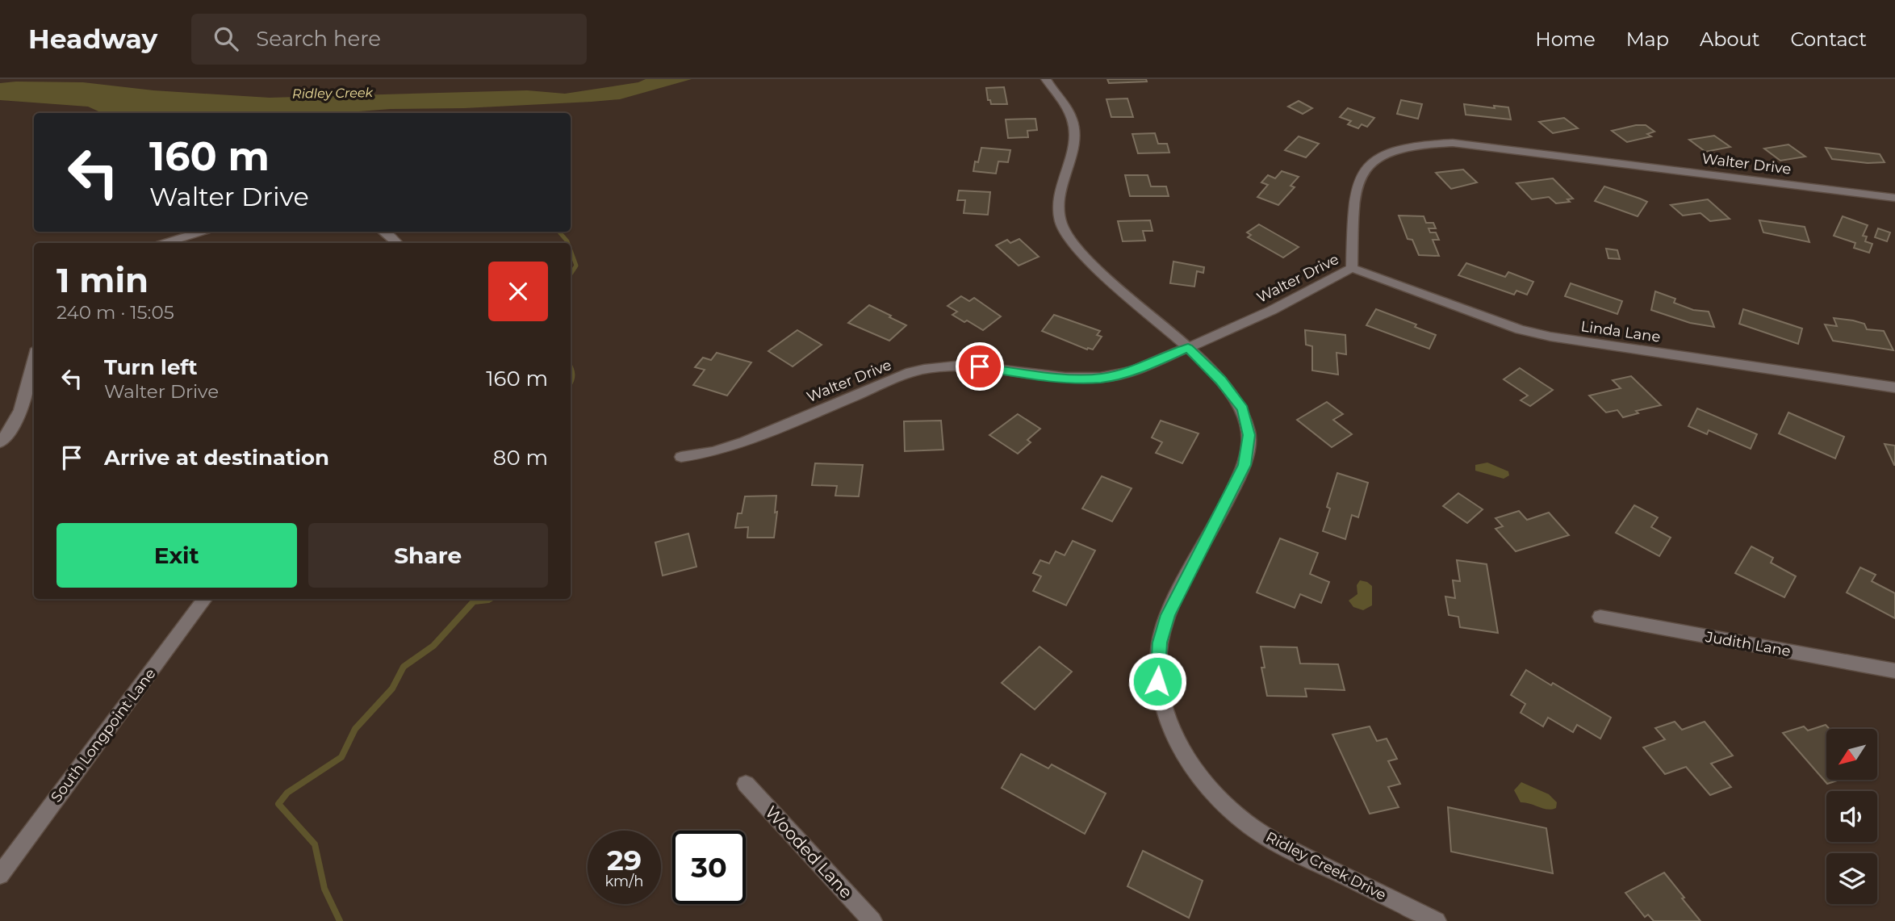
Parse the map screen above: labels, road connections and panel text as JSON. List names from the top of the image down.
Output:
{
  "streets": {
    "street": [
      "Walter Drive",
      "Linda Lane",
      "Judith Lane",
      "South Longpoint Lane",
      "Wooded Lane",
      "Ridley Creek Drive"
    ]
  },
  "crossings": [
    ["Walter Drive", "Linda Lane"],
    ["Walter Drive", "Ridley Creek Drive"]
  ],
  "water": ["Ridley Creek"],
  "north": "bottom left",
  "page": {
    "header": "Headway",
    "search": "Search here",
    "nav": [
      "Home",
      "Map",
      "About",
      "Contact"
    ],
    "turn": ["160 m", "Walter Drive"],
    "heading": ["1 min", "240 m · 15:05"],
    "list": [
      {
        "name": "Turn left",
        "note": "Walter Drive",
        "value": "160 m"
      },
      {
        "name": "Arrive at destination",
        "value": "80 m"
      }
    ],
    "buttons": ["Exit", "Share"],
    "speed": "29 km/h",
    "limit": "30"
  }
}
